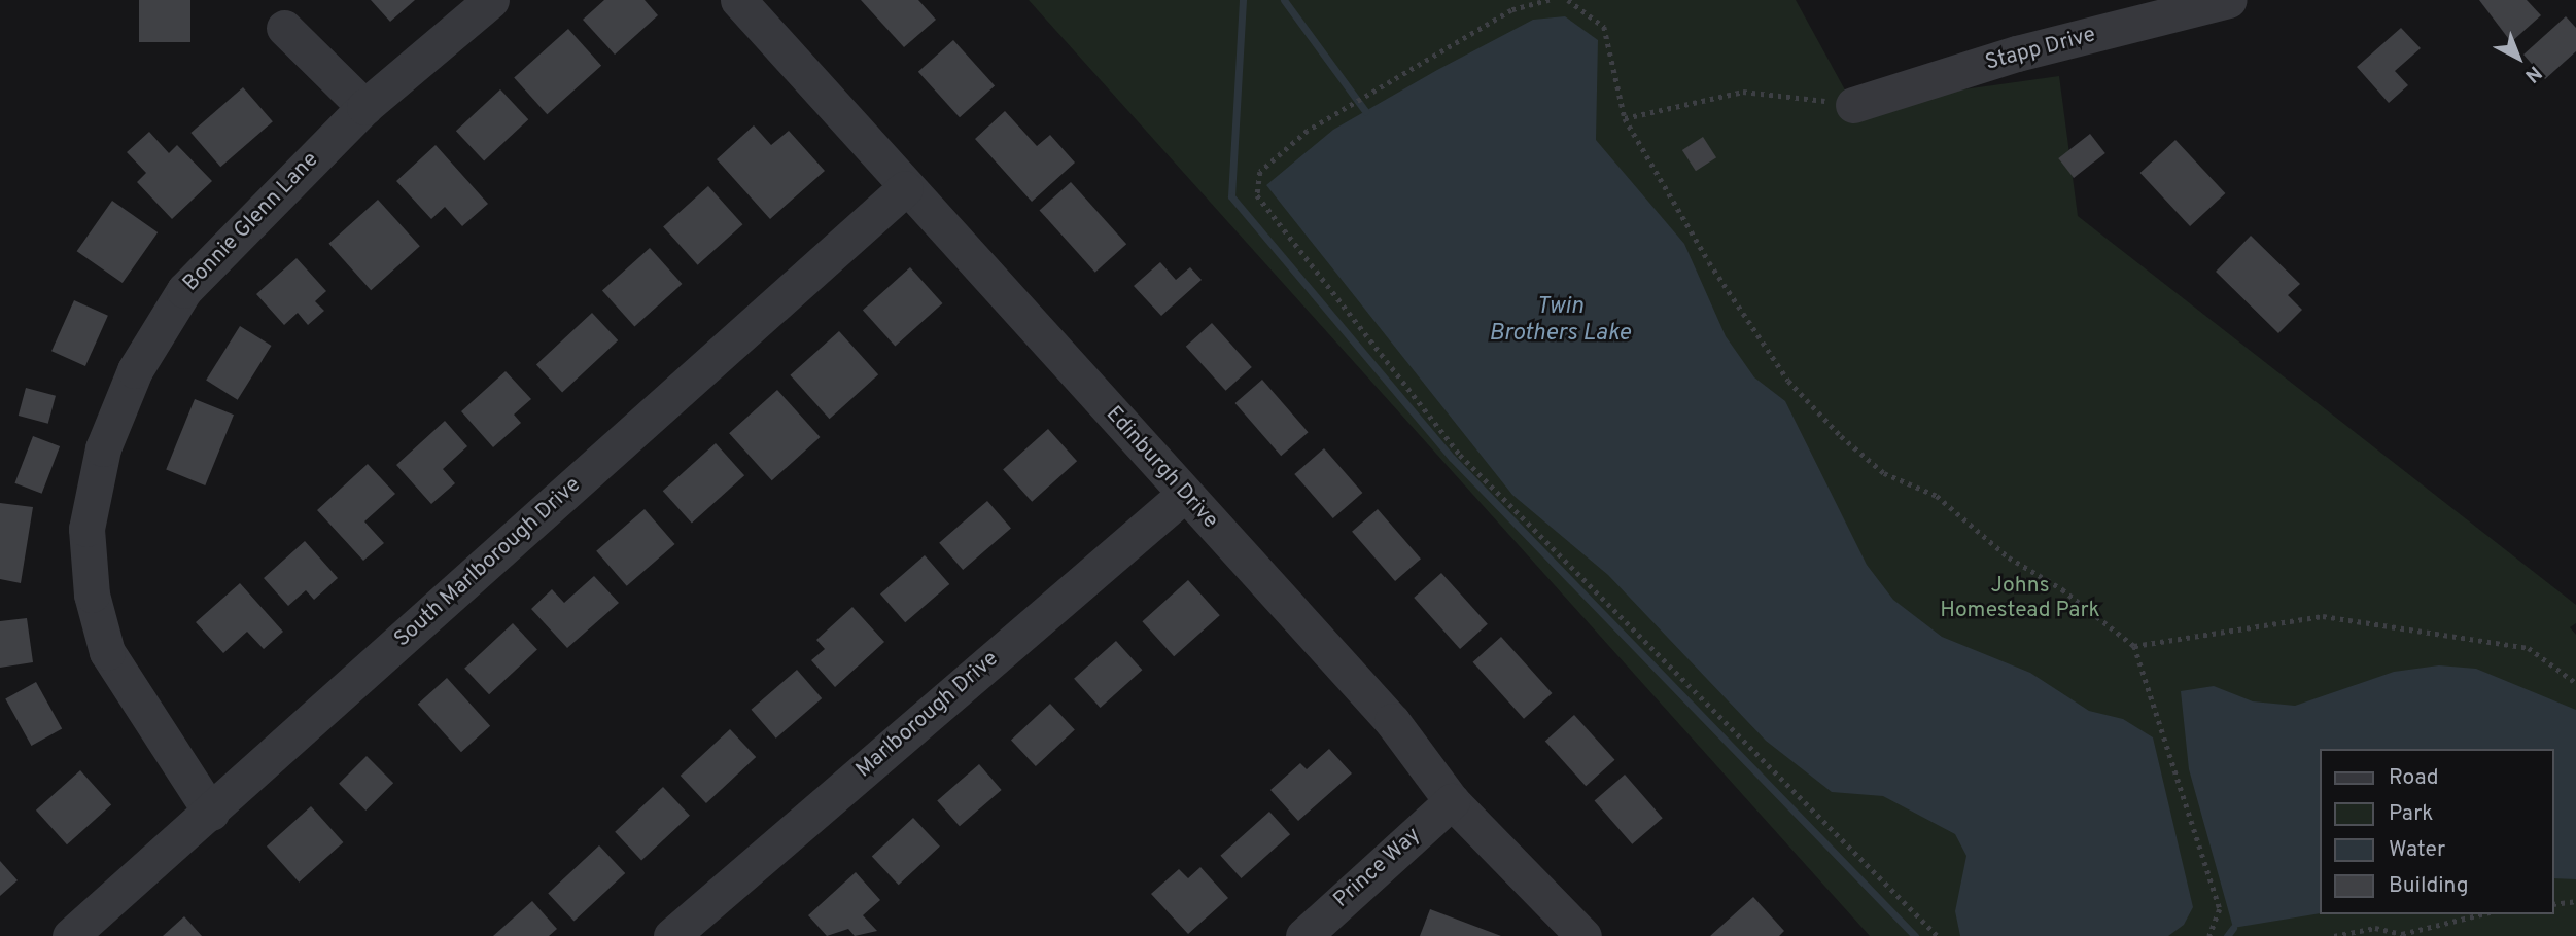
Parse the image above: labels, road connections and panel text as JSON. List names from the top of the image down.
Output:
{
  "streets": {
    "street": [
      "Stapp Drive",
      "Bonnie Glenn Lane",
      "Edinburgh Drive",
      "South Marlborough Drive",
      "Marlborough Drive",
      "Prince Way"
    ]
  },
  "crossings": [
    ["Bonnie Glenn Lane", "South Marlborough Drive"],
    ["Edinburgh Drive", "South Marlborough Drive"],
    ["Edinburgh Drive", "Marlborough Drive"],
    ["Edinburgh Drive", "Prince Way"]
  ],
  "water": ["Twin Brothers Lake"],
  "parks": ["Johns Homestead Park"],
  "legend": [
    "Road",
    "Park",
    "Water",
    "Building"
  ],
  "north": "bottom right"
}
